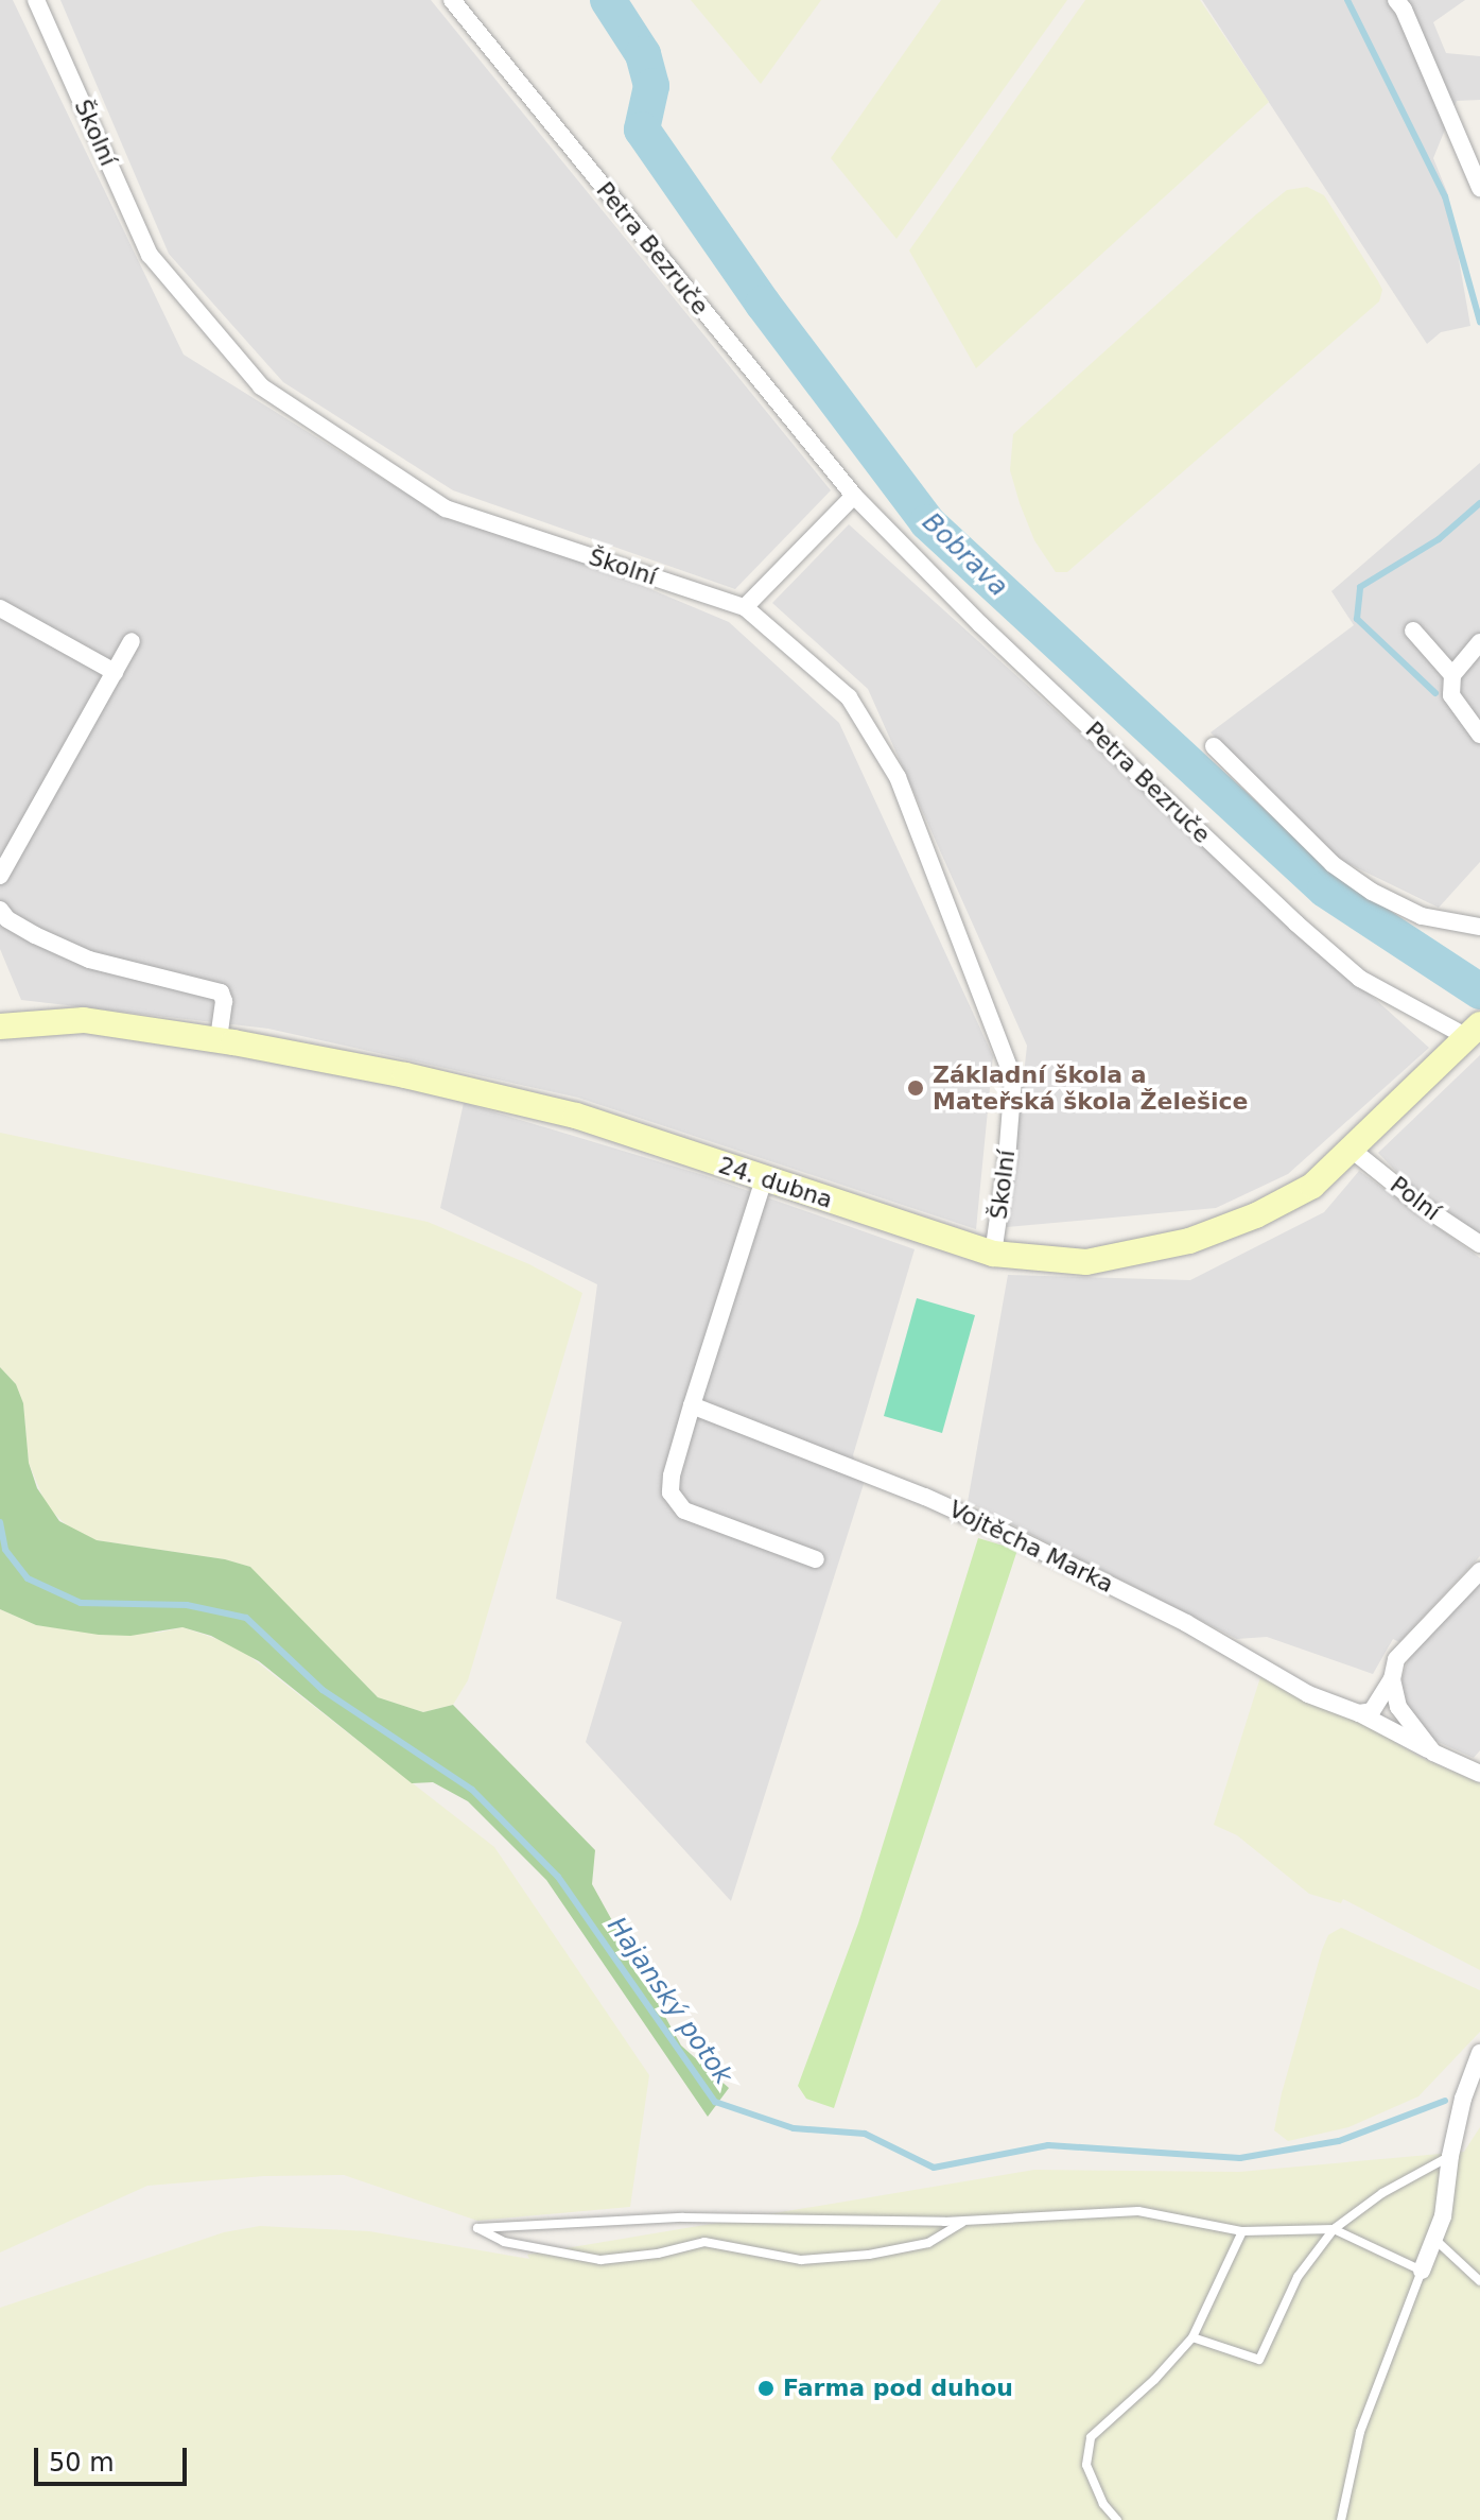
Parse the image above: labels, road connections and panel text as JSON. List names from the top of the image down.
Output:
{
  "streets": {
    "main road": ["24. dubna"],
    "street": [
      "Školní",
      "Petra Bezruče",
      "Polní",
      "Vojtěcha Marka"
    ]
  },
  "crossings": [
    ["Školní", "24. dubna"],
    ["Petra Bezruče", "24. dubna"],
    ["24. dubna", "Polní"]
  ],
  "water": ["Bobrava", "Hajanský potok"],
  "places": ["Základní škola a Mateřská škola Želešice", "Farma pod duhou"],
  "scale_bar": "50 m"
}
